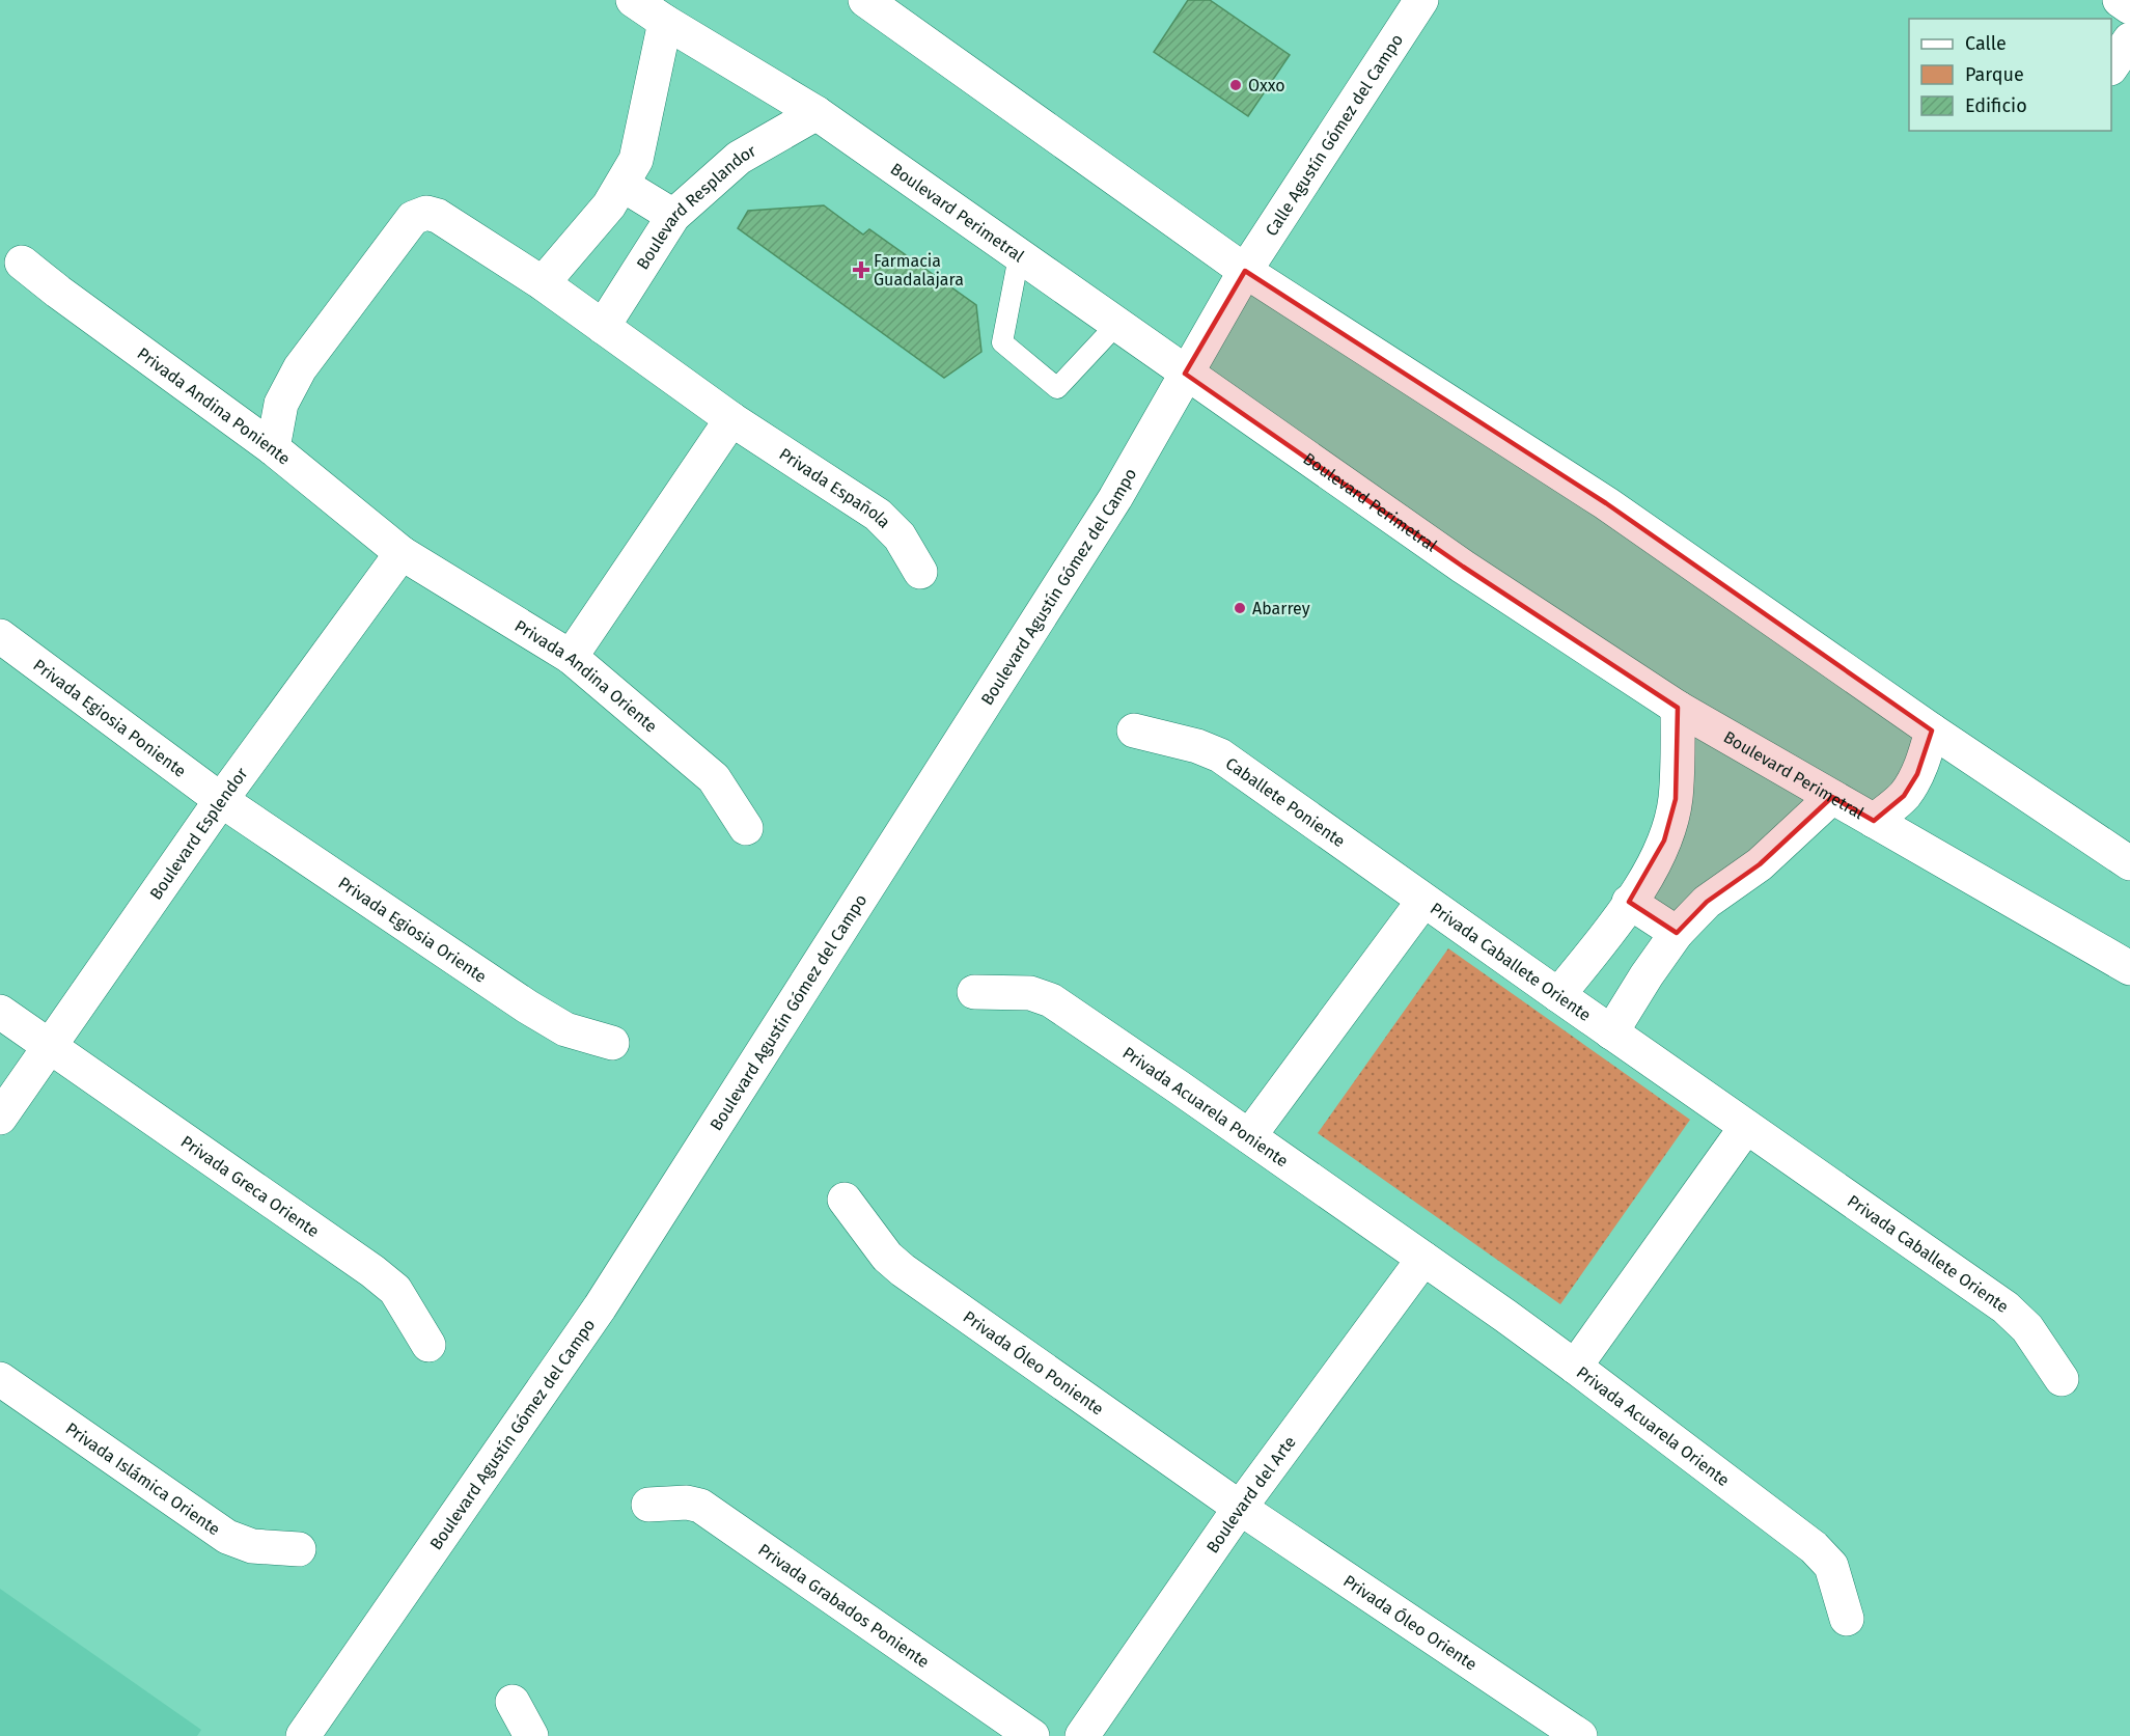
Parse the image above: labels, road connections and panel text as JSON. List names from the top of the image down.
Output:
{
  "streets": {
    "street": [
      "Calle Agustín Gómez del Campo",
      "Boulevard Resplandor",
      "Boulevard Perimetral",
      "Privada Andina Poniente",
      "Privada Española",
      "Boulevard Agustín Gómez del Campo",
      "Privada Andina Oriente",
      "Privada Egiosia Poniente",
      "Caballete Poniente",
      "Boulevard Esplendor",
      "Privada Egiosia Oriente",
      "Privada Caballete Oriente",
      "Privada Acuarela Poniente",
      "Privada Greca Oriente",
      "Privada Óleo Poniente",
      "Privada Acuarela Oriente",
      "Privada Islámica Oriente",
      "Boulevard del Arte",
      "Privada Grabados Poniente",
      "Privada Óleo Oriente"
    ]
  },
  "crossings": [
    ["Calle Agustín Gómez del Campo", "Boulevard Agustín Gómez del Campo"],
    ["Boulevard Resplandor", "Boulevard Perimetral"],
    ["Boulevard Perimetral", "Boulevard Agustín Gómez del Campo"],
    ["Privada Andina Poniente", "Privada Andina Oriente"],
    ["Privada Andina Poniente", "Boulevard Esplendor"],
    ["Privada Andina Oriente", "Boulevard Esplendor"],
    ["Privada Egiosia Poniente", "Boulevard Esplendor"],
    ["Privada Egiosia Poniente", "Privada Egiosia Oriente"],
    ["Caballete Poniente", "Privada Caballete Oriente"],
    ["Boulevard Esplendor", "Privada Egiosia Oriente"],
    ["Boulevard Esplendor", "Privada Greca Oriente"],
    ["Privada Caballete Oriente", "Privada Acuarela Poniente"],
    ["Privada Acuarela Poniente", "Privada Acuarela Oriente"],
    ["Privada Acuarela Poniente", "Boulevard del Arte"],
    ["Privada Óleo Poniente", "Boulevard del Arte"],
    ["Privada Óleo Poniente", "Privada Óleo Oriente"],
    ["Privada Acuarela Oriente", "Boulevard del Arte"],
    ["Boulevard del Arte", "Privada Óleo Oriente"]
  ],
  "places": {
    "other": ["Oxxo", "Abarrey"],
    "health": ["Farmacia Guadalajara"]
  },
  "legend": ["Calle", "Parque", "Edificio"]
}
